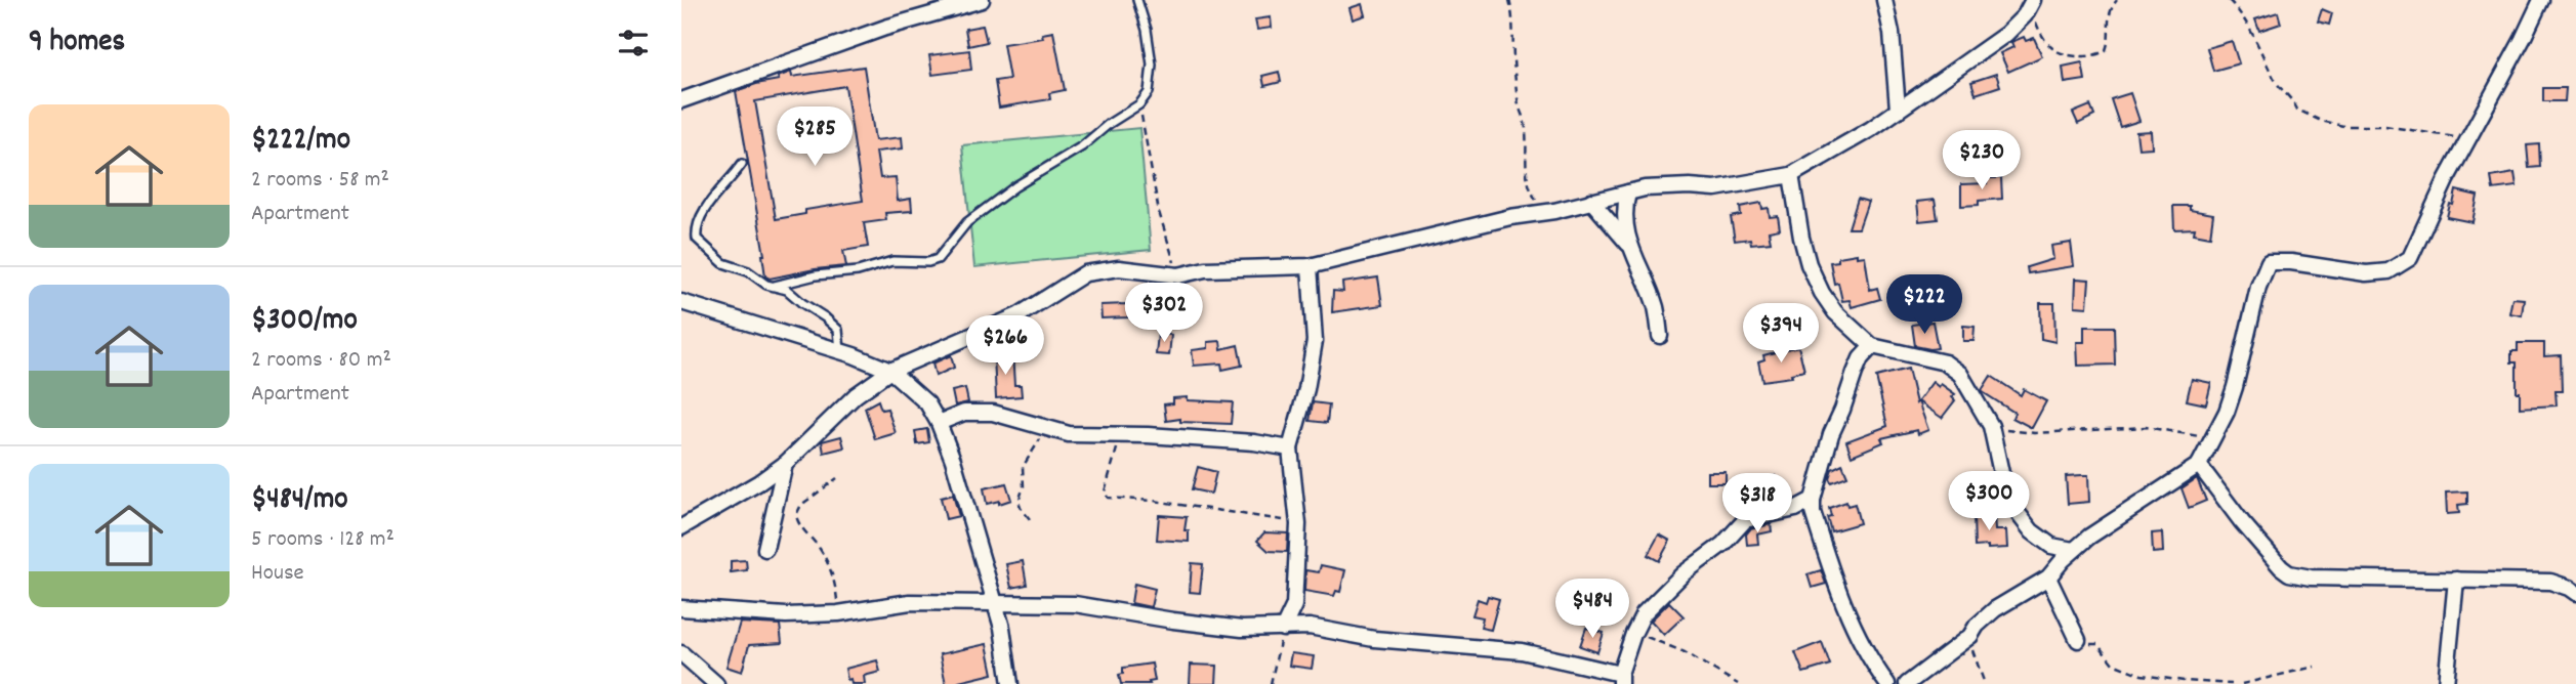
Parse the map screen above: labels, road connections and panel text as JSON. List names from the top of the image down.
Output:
{
  "page": {
    "heading": "9 homes",
    "list": [
      {
        "name": "$222/mo",
        "note": "2 rooms · 58 m² · Apartment"
      },
      {
        "name": "$300/mo",
        "note": "2 rooms · 80 m² · Apartment"
      },
      {
        "name": "$484/mo",
        "note": "5 rooms · 128 m² · House"
      }
    ],
    "price": [
      "$285",
      "$230",
      "$222",
      "$302",
      "$394",
      "$266",
      "$300",
      "$318",
      "$484"
    ]
  }
}
